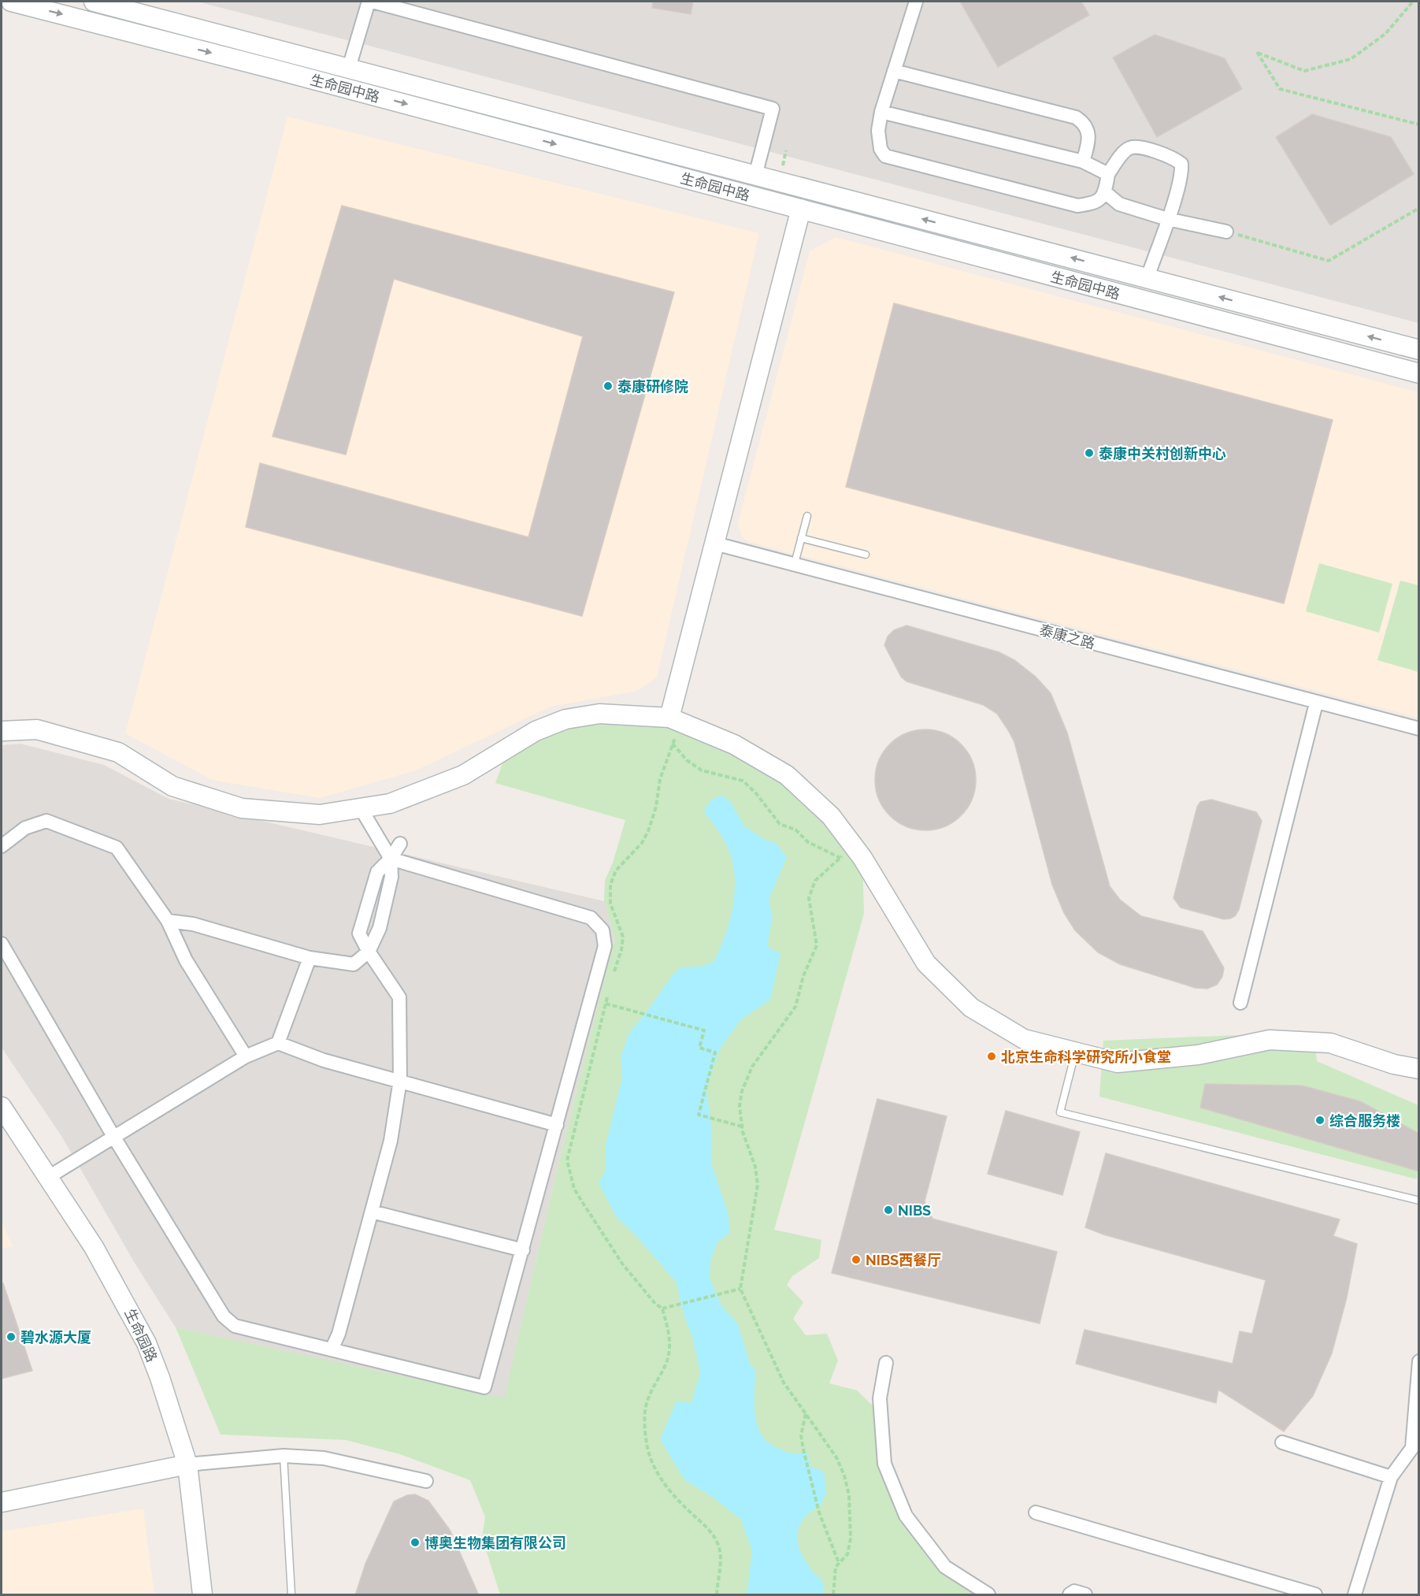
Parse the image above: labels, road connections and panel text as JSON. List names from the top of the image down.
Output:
{
  "streets": {
    "street": ["生命园中路", "泰康之路", "生命园路"]
  },
  "places": [
    "泰康研修院",
    "泰康中关村创新中心",
    "北京生命科学研究所小食堂",
    "综合服务楼",
    "NIBS",
    "NIBS西餐厅",
    "碧水源大厦",
    "博奥生物集团有限公司"
  ]
}
